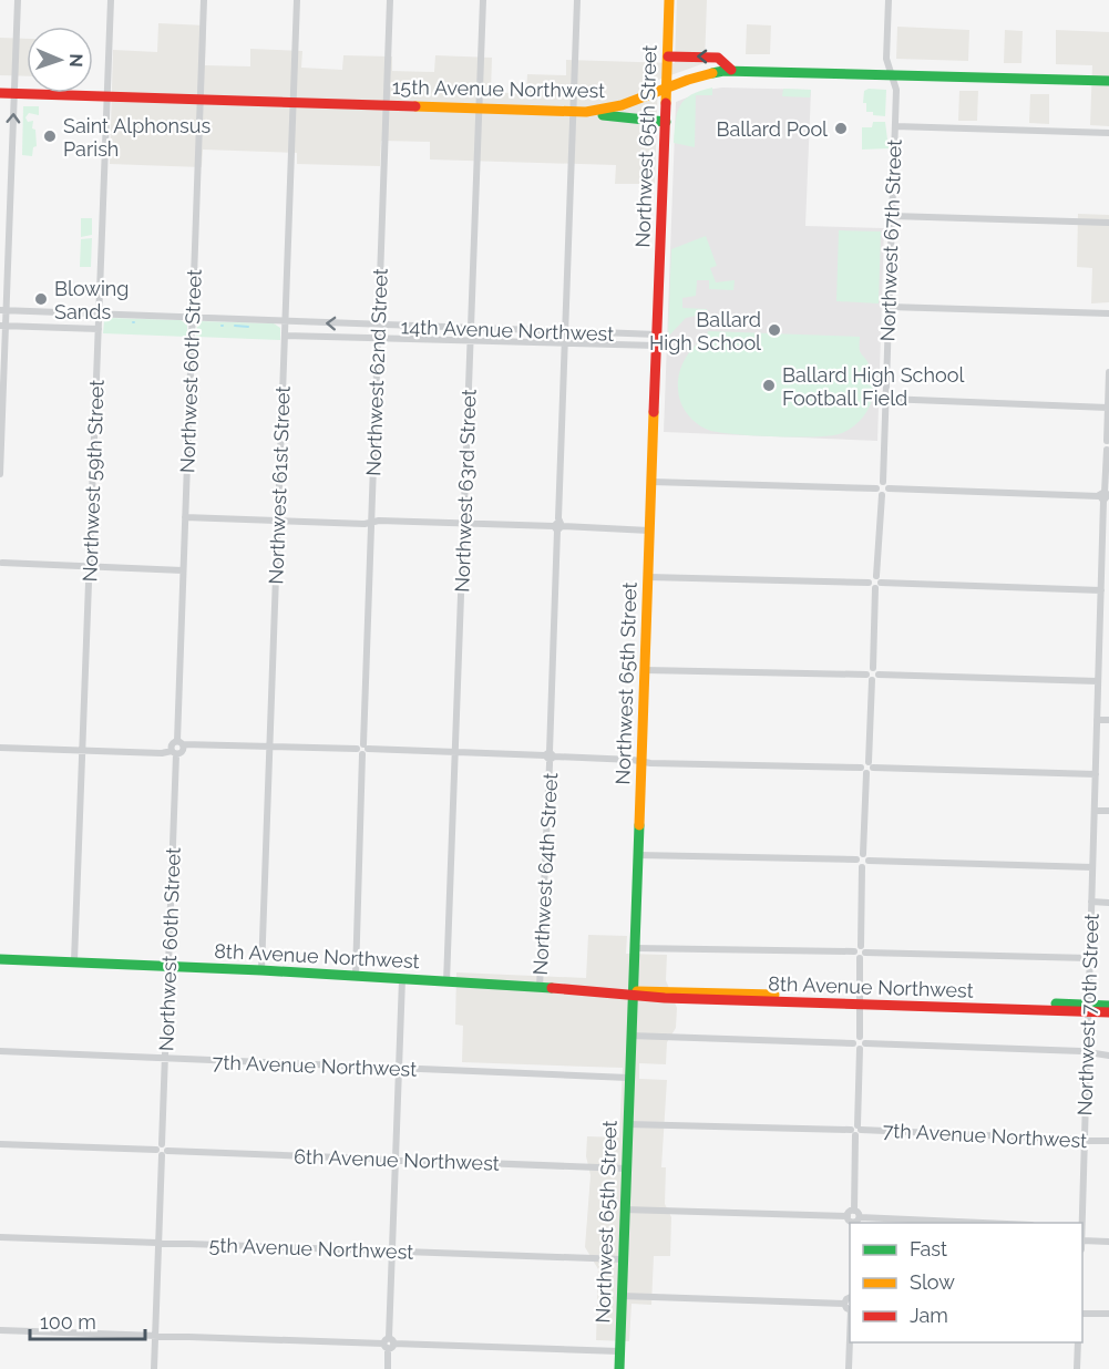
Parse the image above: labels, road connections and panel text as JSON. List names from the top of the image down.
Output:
{
  "streets": {
    "main road": ["15th Avenue Northwest", "Northwest 65th Street", "8th Avenue Northwest"],
    "street": [
      "Northwest 67th Street",
      "14th Avenue Northwest",
      "Northwest 60th Street",
      "Northwest 62nd Street",
      "Northwest 59th Street",
      "Northwest 61st Street",
      "Northwest 63rd Street",
      "Northwest 64th Street",
      "Northwest 70th Street",
      "7th Avenue Northwest",
      "6th Avenue Northwest",
      "5th Avenue Northwest"
    ]
  },
  "crossings": [
    ["15th Avenue Northwest", "Northwest 65th Street"],
    ["15th Avenue Northwest", "Northwest 67th Street"],
    ["15th Avenue Northwest", "Northwest 60th Street"],
    ["15th Avenue Northwest", "Northwest 62nd Street"],
    ["15th Avenue Northwest", "Northwest 59th Street"],
    ["15th Avenue Northwest", "Northwest 61st Street"],
    ["15th Avenue Northwest", "Northwest 63rd Street"],
    ["15th Avenue Northwest", "Northwest 64th Street"],
    ["Northwest 65th Street", "14th Avenue Northwest"],
    ["Northwest 65th Street", "8th Avenue Northwest"],
    ["Northwest 65th Street", "7th Avenue Northwest"],
    ["Northwest 65th Street", "6th Avenue Northwest"],
    ["Northwest 65th Street", "5th Avenue Northwest"],
    ["14th Avenue Northwest", "Northwest 60th Street"],
    ["14th Avenue Northwest", "Northwest 62nd Street"],
    ["14th Avenue Northwest", "Northwest 59th Street"],
    ["14th Avenue Northwest", "Northwest 61st Street"],
    ["14th Avenue Northwest", "Northwest 63rd Street"],
    ["14th Avenue Northwest", "Northwest 64th Street"],
    ["Northwest 60th Street", "8th Avenue Northwest"],
    ["Northwest 60th Street", "7th Avenue Northwest"],
    ["Northwest 60th Street", "6th Avenue Northwest"],
    ["Northwest 60th Street", "5th Avenue Northwest"],
    ["Northwest 62nd Street", "8th Avenue Northwest"],
    ["Northwest 59th Street", "8th Avenue Northwest"],
    ["Northwest 61st Street", "8th Avenue Northwest"],
    ["Northwest 63rd Street", "8th Avenue Northwest"],
    ["Northwest 64th Street", "8th Avenue Northwest"],
    ["8th Avenue Northwest", "Northwest 70th Street"],
    ["Northwest 70th Street", "7th Avenue Northwest"]
  ],
  "places": [
    "Ballard Pool",
    "Saint Alphonsus Parish",
    "Blowing Sands",
    "Ballard High School",
    "Ballard High School Football Field"
  ],
  "legend": ["Fast", "Slow", "Jam"],
  "scale_bar": "100 m",
  "north": "right"
}
